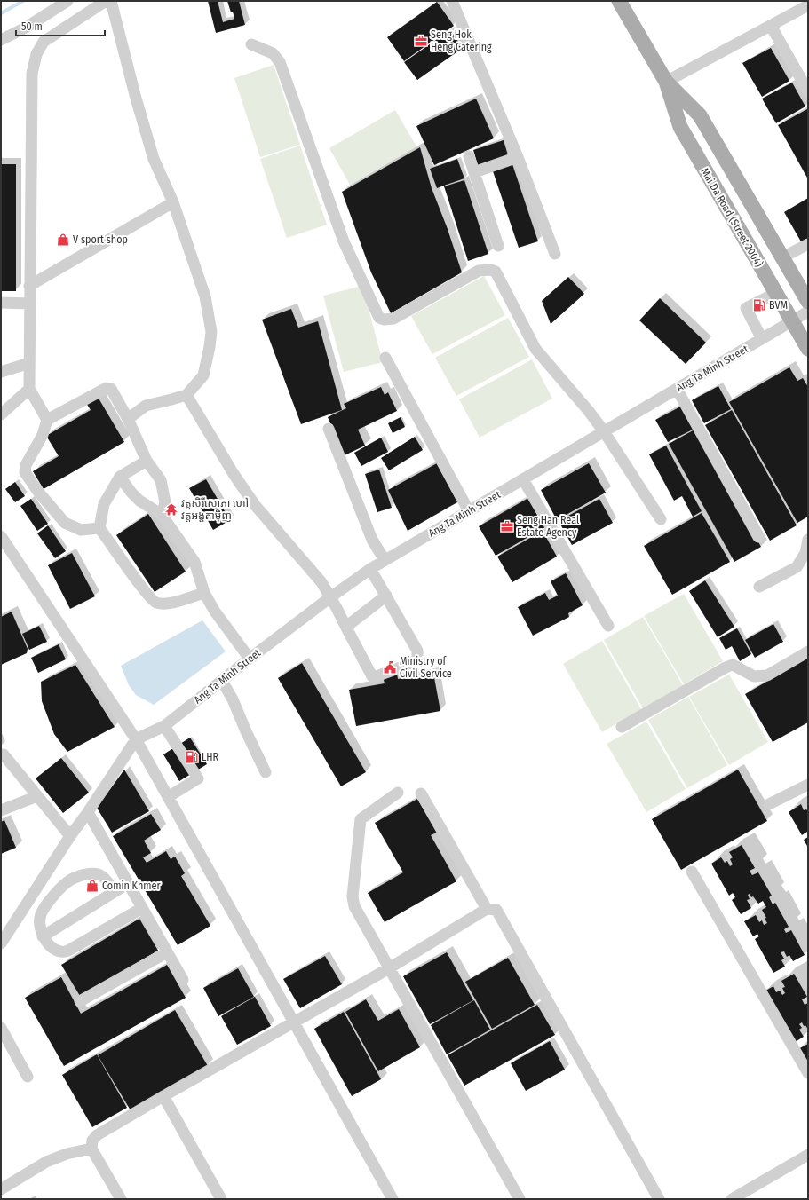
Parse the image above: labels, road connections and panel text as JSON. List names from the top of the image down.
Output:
{
  "streets": {
    "main road": ["Mai Da Road (Street 2004)"],
    "street": ["Ang Ta Minh Street"]
  },
  "crossings": [
    ["Mai Da Road (Street 2004)", "Ang Ta Minh Street"]
  ],
  "places": {
    "office": ["Seng Hok Heng Catering", "Seng Han Real Estate Agency"],
    "shop": ["V sport shop", "Comin Khmer"],
    "fuel station": ["BVM", "LHR"],
    "temple": ["វត្តសិរីសោភា ហៅ វត្តអង្តតាម៉ិញ"],
    "public building": ["Ministry of Civil Service"]
  },
  "scale_bar": "50 m"
}
